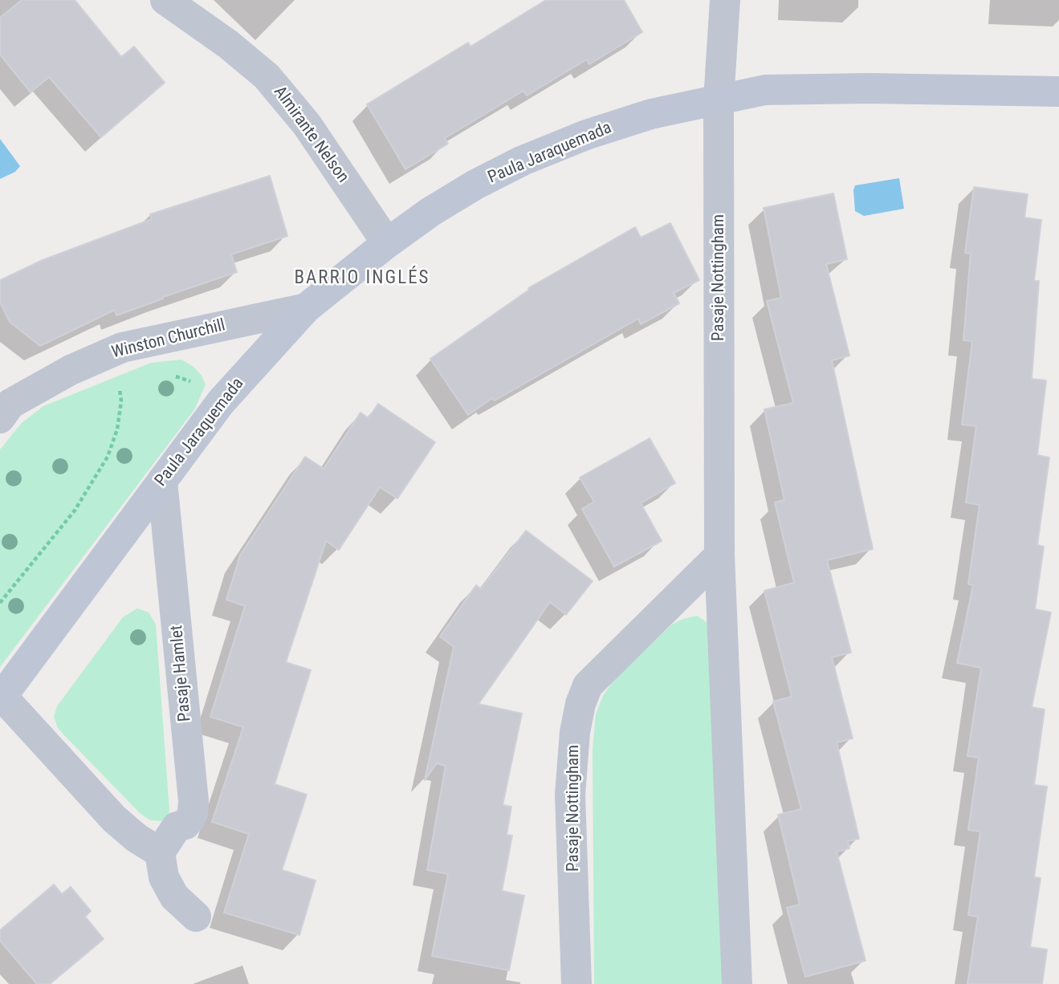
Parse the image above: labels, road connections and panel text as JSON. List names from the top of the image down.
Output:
{
  "streets": {
    "street": [
      "Almirante Nelson",
      "Paula Jaraquemada",
      "Pasaje Nottingham",
      "Winston Churchill",
      "Pasaje Hamlet"
    ]
  },
  "crossings": [
    ["Almirante Nelson", "Paula Jaraquemada"],
    ["Paula Jaraquemada", "Pasaje Nottingham"],
    ["Paula Jaraquemada", "Winston Churchill"],
    ["Paula Jaraquemada", "Pasaje Hamlet"]
  ],
  "districts": ["BARRIO INGLÉS"]
}
